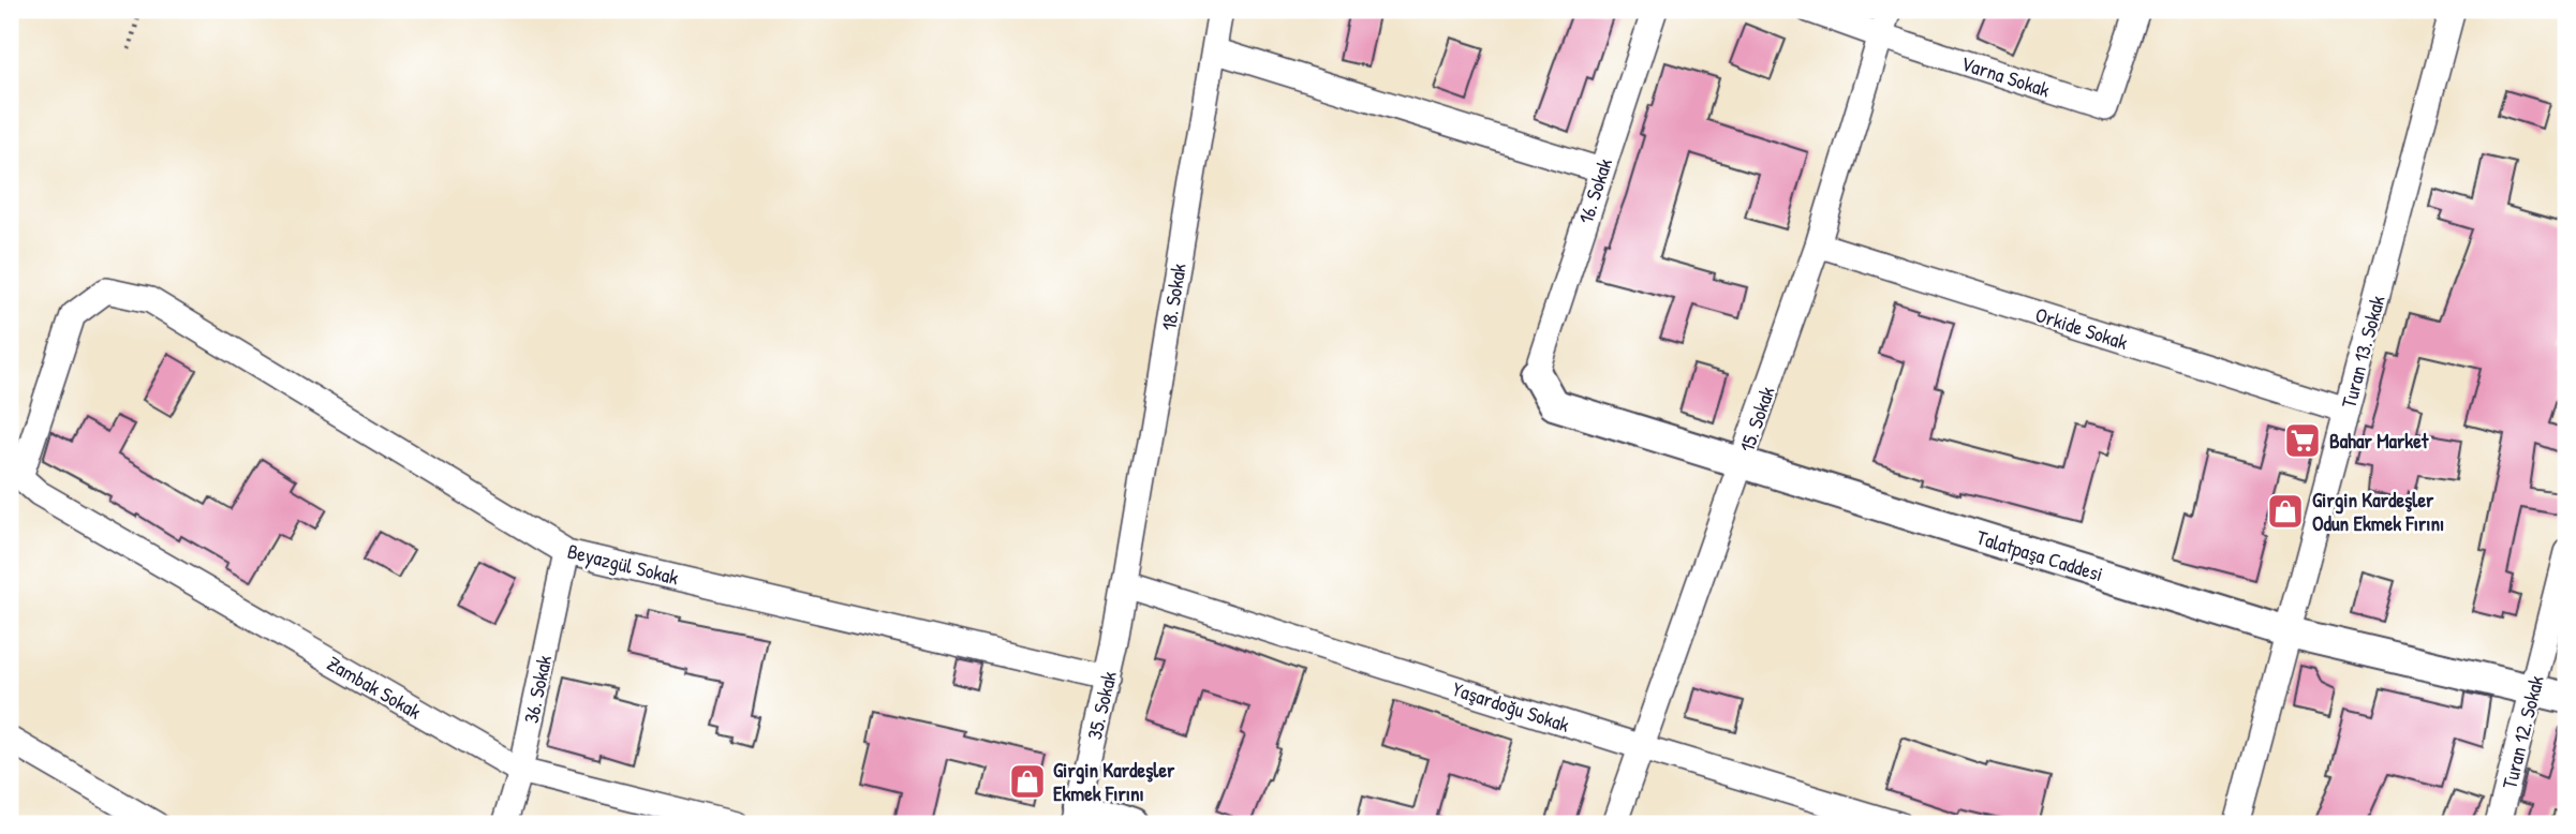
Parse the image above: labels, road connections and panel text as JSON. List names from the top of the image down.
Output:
{
  "streets": {
    "street": [
      "Varna Sokak",
      "16. Sokak",
      "18. Sokak",
      "Orkide Sokak",
      "Turan 13. Sokak",
      "15. Sokak",
      "Talatpaşa Caddesi",
      "Beyazgül Sokak",
      "Zambak Sokak",
      "36. Sokak",
      "35. Sokak",
      "Yaşardoğu Sokak",
      "Turan 12. Sokak"
    ]
  },
  "crossings": [
    ["Varna Sokak", "15. Sokak"],
    ["16. Sokak", "Talatpaşa Caddesi"],
    ["18. Sokak", "35. Sokak"],
    ["18. Sokak", "Yaşardoğu Sokak"],
    ["Orkide Sokak", "Turan 13. Sokak"],
    ["Orkide Sokak", "15. Sokak"],
    ["Turan 13. Sokak", "Talatpaşa Caddesi"],
    ["15. Sokak", "Talatpaşa Caddesi"],
    ["15. Sokak", "Yaşardoğu Sokak"],
    ["Talatpaşa Caddesi", "Turan 12. Sokak"],
    ["Beyazgül Sokak", "Zambak Sokak"],
    ["Beyazgül Sokak", "36. Sokak"],
    ["Beyazgül Sokak", "35. Sokak"],
    ["Zambak Sokak", "36. Sokak"],
    ["35. Sokak", "Yaşardoğu Sokak"]
  ],
  "places": {
    "supermarket": ["Bahar Market"],
    "shop": ["Girgin Kardeşler Odun Ekmek Fırını", "Girgin Kardeşler Ekmek Fırını"]
  }
}
